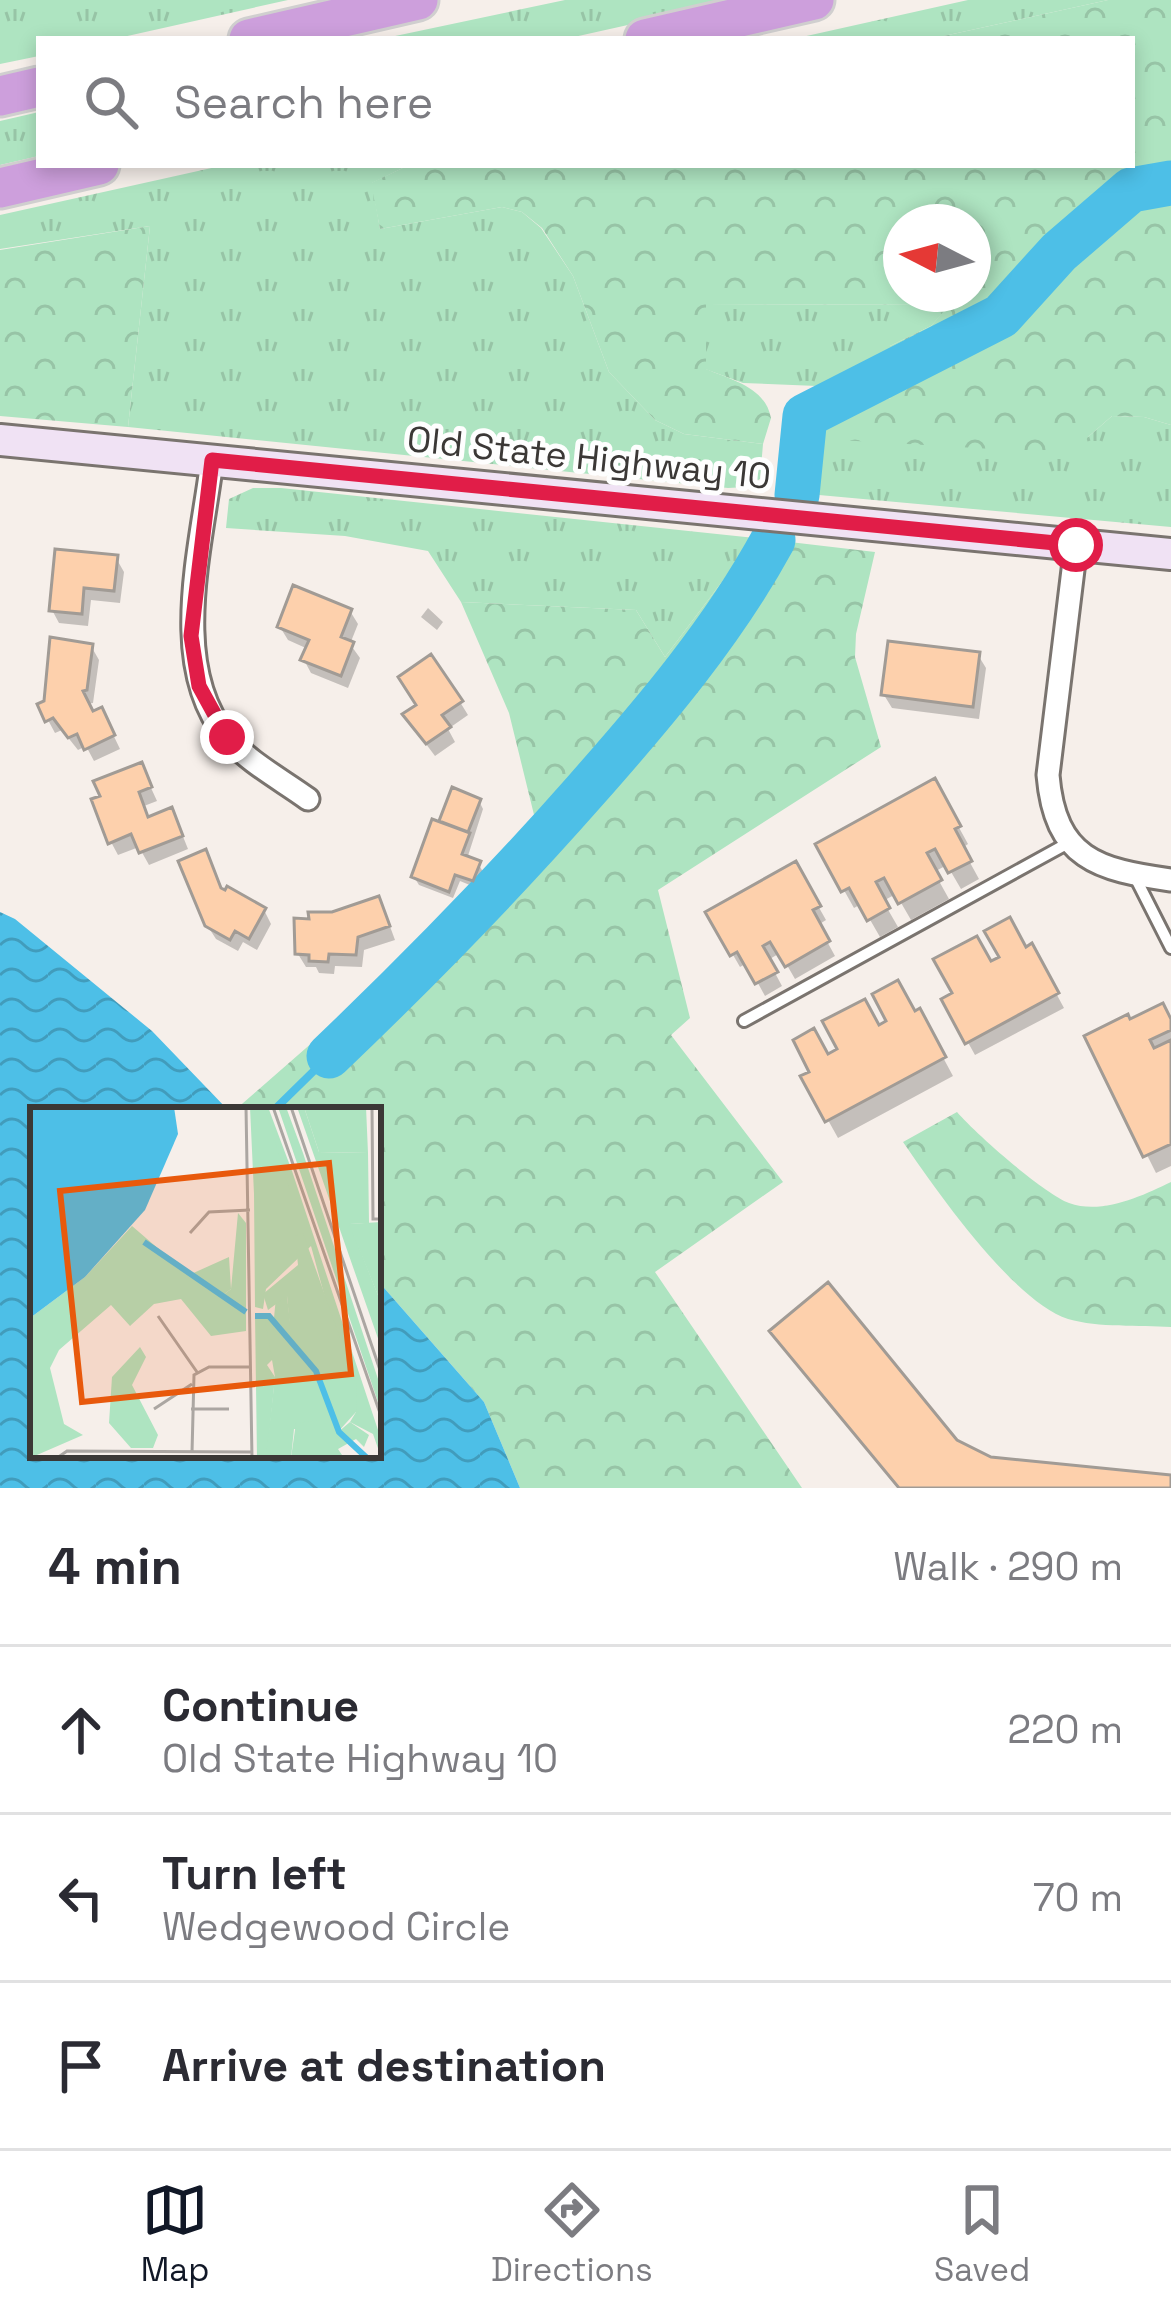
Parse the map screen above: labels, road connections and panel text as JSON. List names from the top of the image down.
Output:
{
  "streets": {
    "street": ["Old State Highway 10"]
  },
  "north": "left",
  "page": {
    "search": "Search here",
    "heading": ["4 min", "Walk · 290 m"],
    "list": [
      ["Continue", "Old State Highway 10", "220 m"],
      ["Turn left", "Wedgewood Circle", "70 m"],
      "Arrive at destination"
    ],
    "nav": ["Map", "Directions", "Saved"]
  }
}
